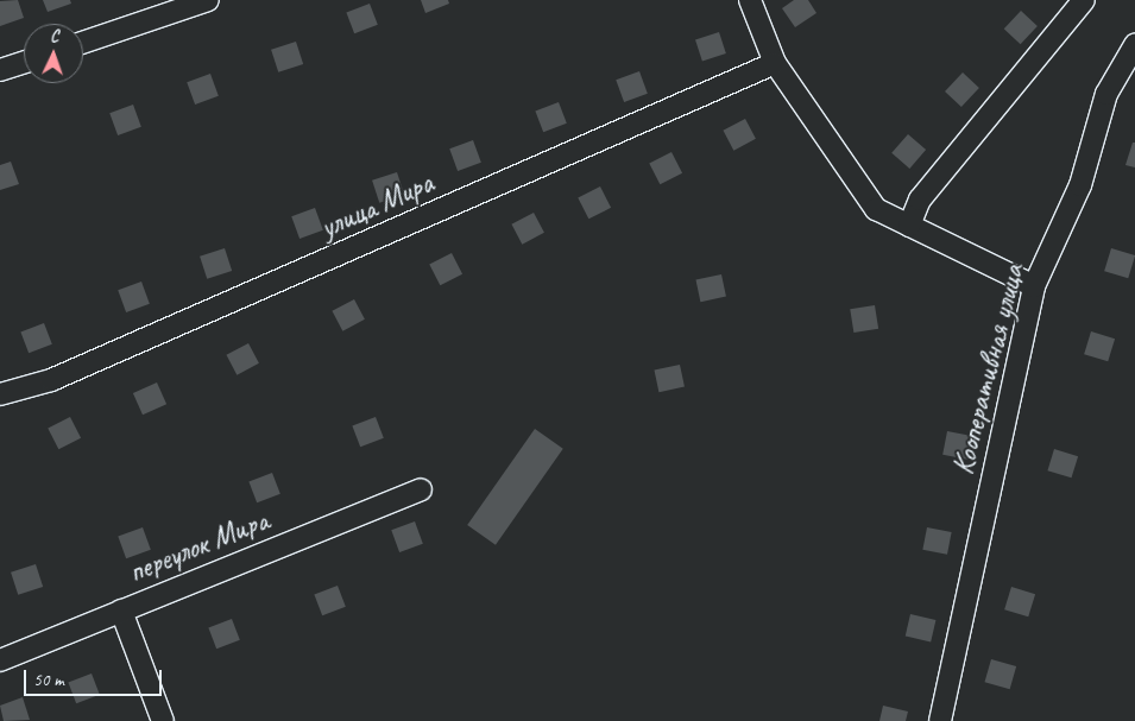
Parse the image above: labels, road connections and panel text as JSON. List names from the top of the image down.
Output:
{
  "streets": {
    "street": ["улица Мира", "Кооперативная улица", "переулок Мира"]
  },
  "scale_bar": "50 m",
  "north": "top"
}
